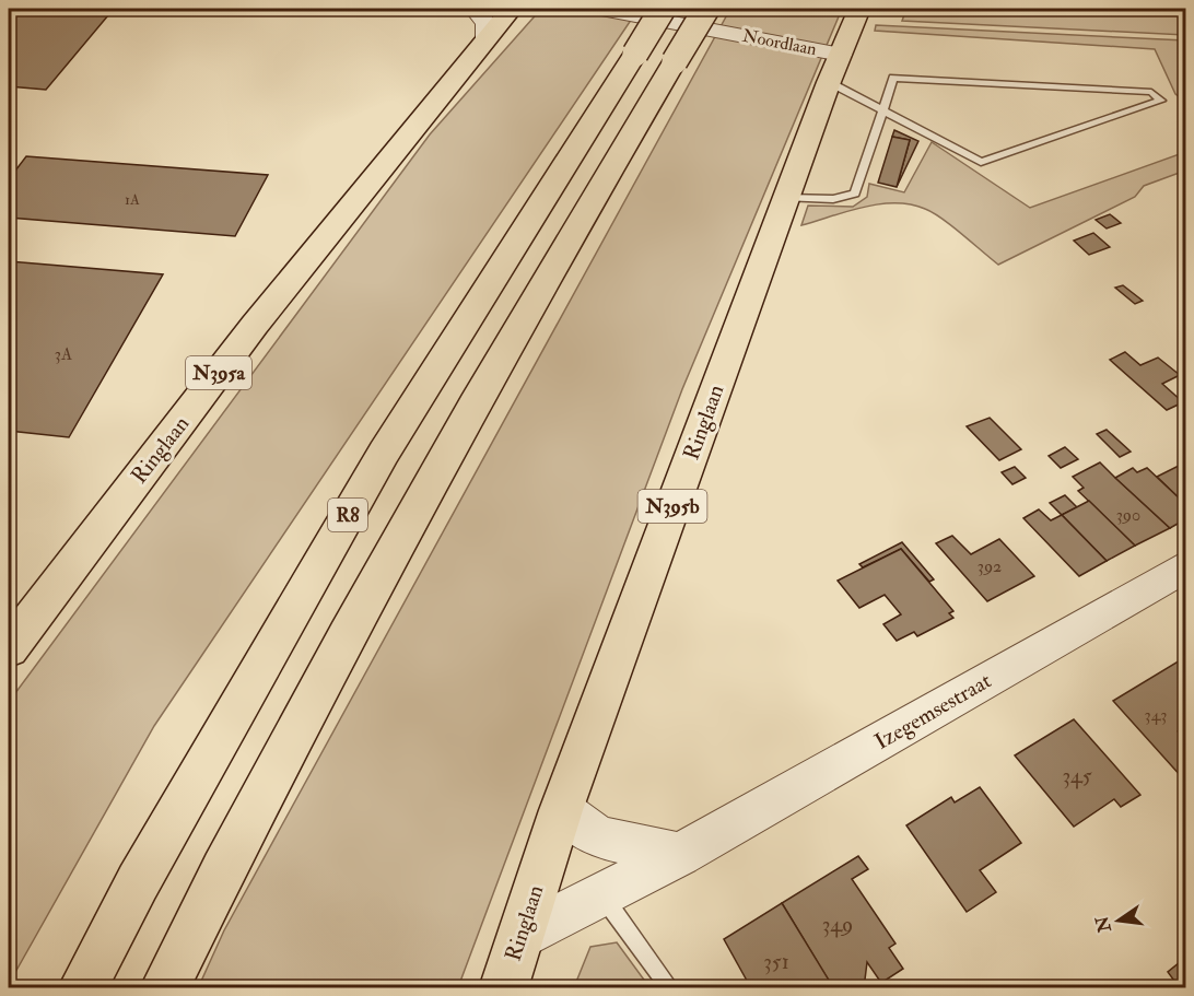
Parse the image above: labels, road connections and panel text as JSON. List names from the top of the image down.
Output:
{
  "streets": {
    "main road": [
      "N395a",
      "Ringlaan",
      "N395b",
      "R8"
    ],
    "street": ["Noordlaan", "Izegemsestraat"]
  },
  "crossings": [
    ["Noordlaan", "Ringlaan"],
    ["Ringlaan", "Izegemsestraat"]
  ],
  "house_numbers": [
    "1A",
    "3A",
    "390",
    "392",
    "343",
    "345",
    "349",
    "351"
  ],
  "north": "left"
}
